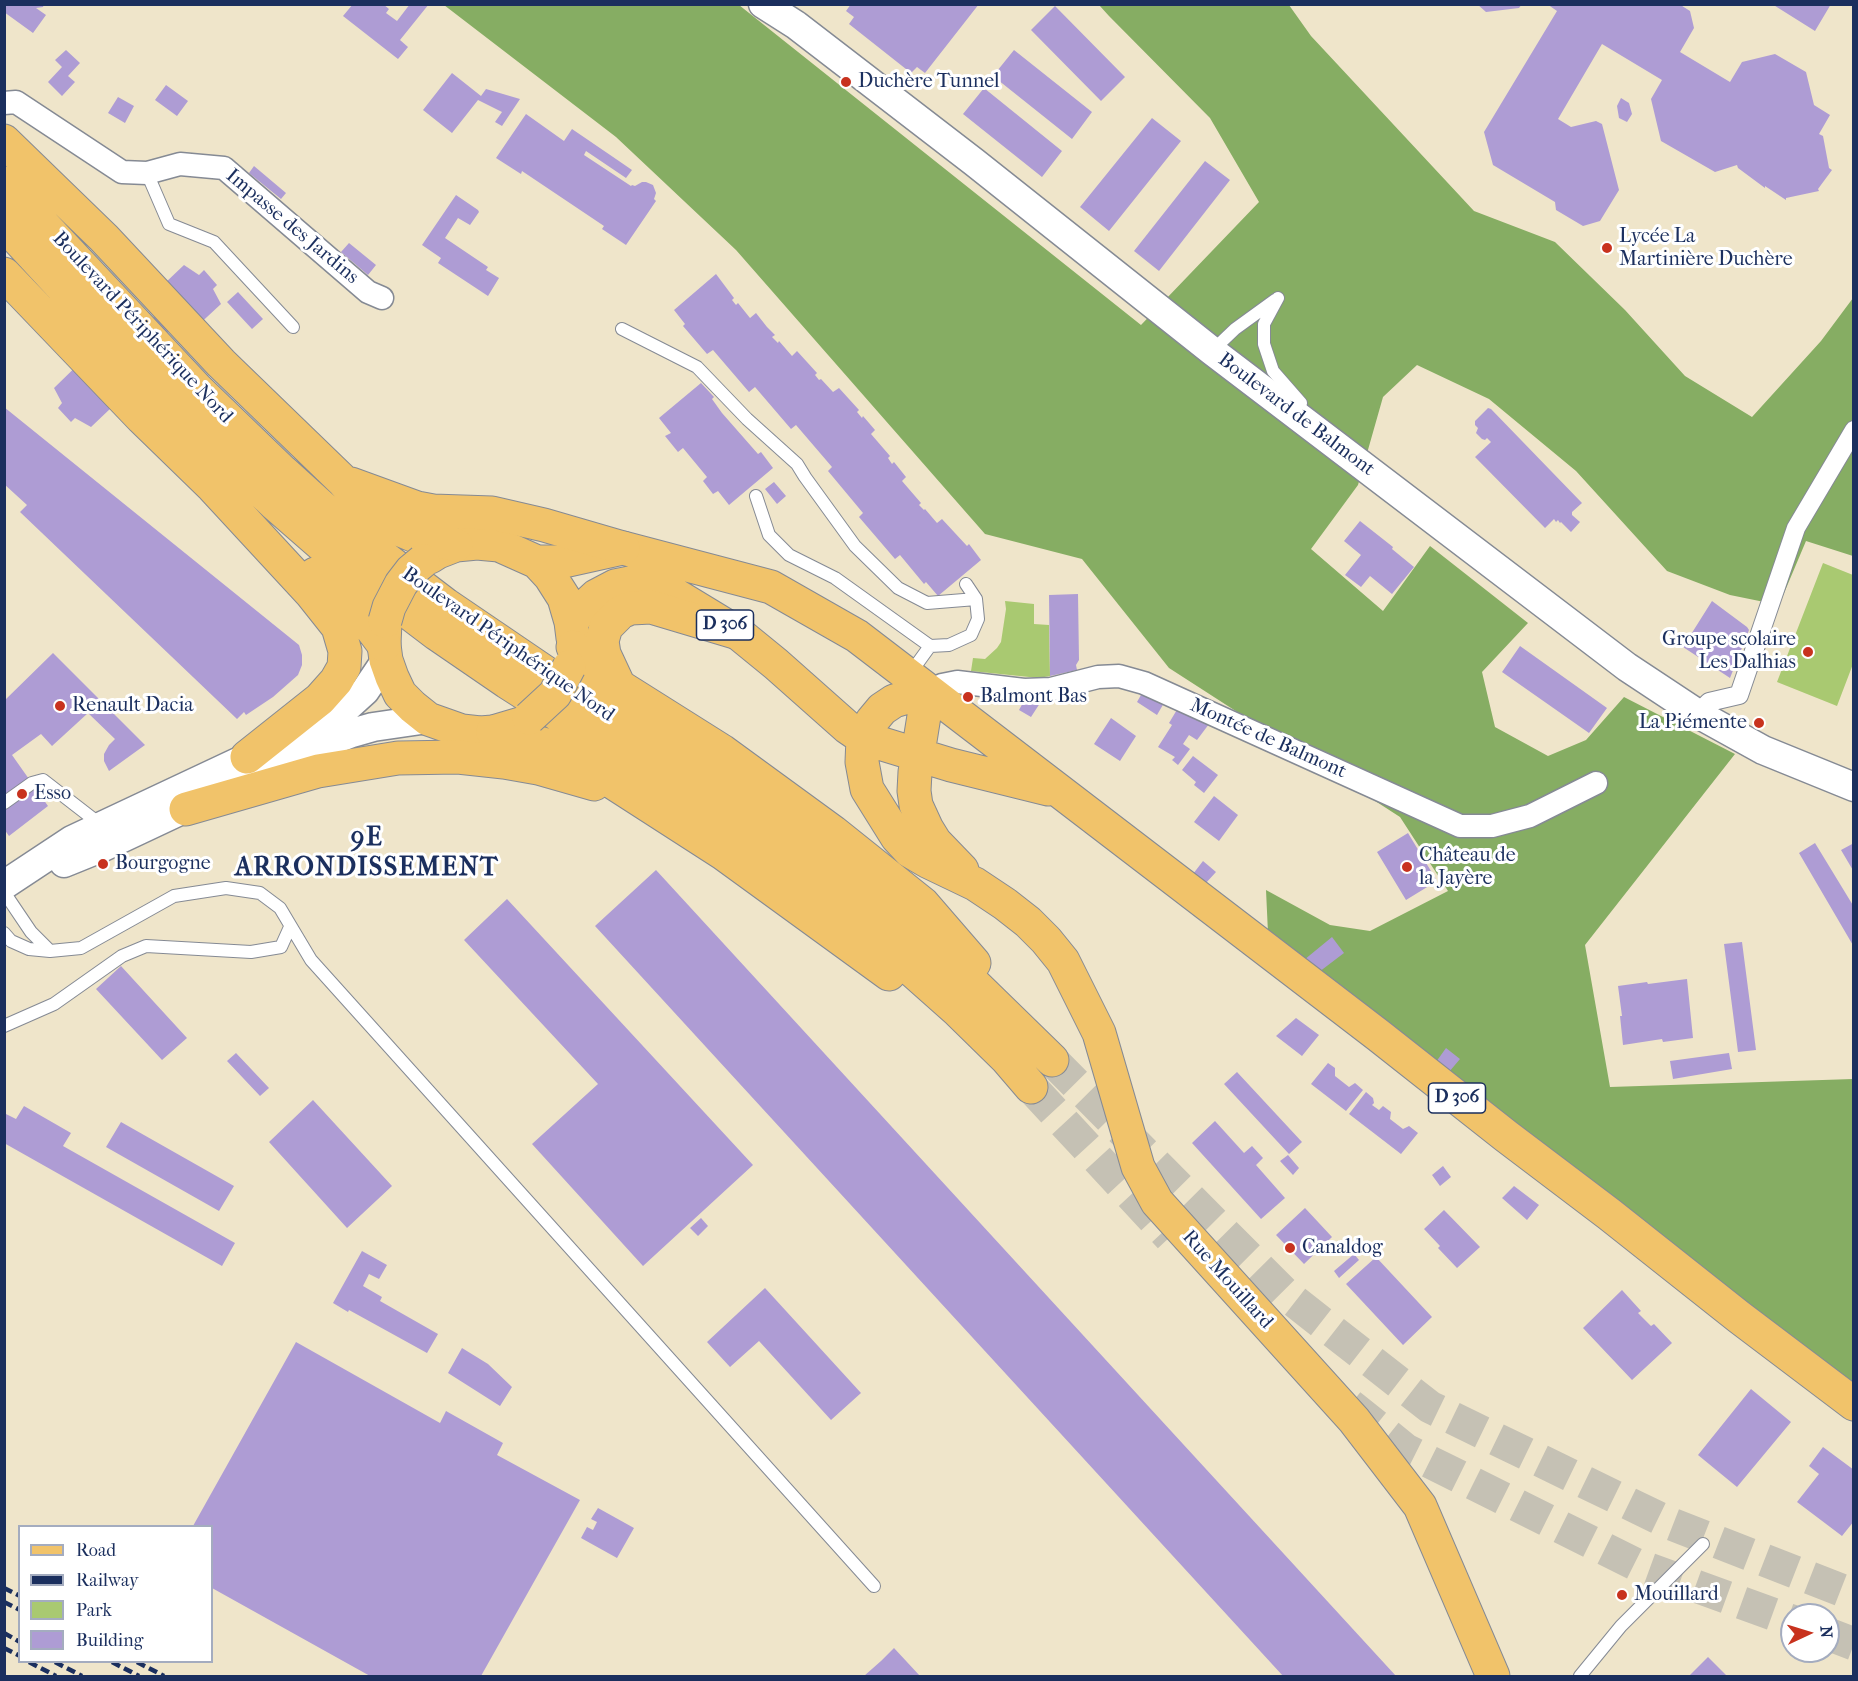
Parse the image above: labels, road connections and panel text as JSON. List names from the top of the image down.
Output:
{
  "streets": {
    "main road": ["Boulevard Périphérique Nord", "D 306", "Rue Mouillard"],
    "street": ["Impasse des Jardins", "Boulevard de Balmont", "Montée de Balmont"]
  },
  "crossings": [
    ["D 306", "Montée de Balmont"],
    ["D 306", "Rue Mouillard"],
    ["Montée de Balmont", "Rue Mouillard"]
  ],
  "districts": ["9E ARRONDISSEMENT"],
  "places": [
    "Duchère Tunnel",
    "Lycée La Martinière Duchère",
    "Groupe scolaire Les Dalhias",
    "Balmont Bas",
    "Renault Dacia",
    "La Piémente",
    "Esso",
    "Bourgogne",
    "Château de la Jayère",
    "Canaldog",
    "Mouillard"
  ],
  "legend": [
    "Road",
    "Railway",
    "Park",
    "Building"
  ],
  "north": "right"
}
